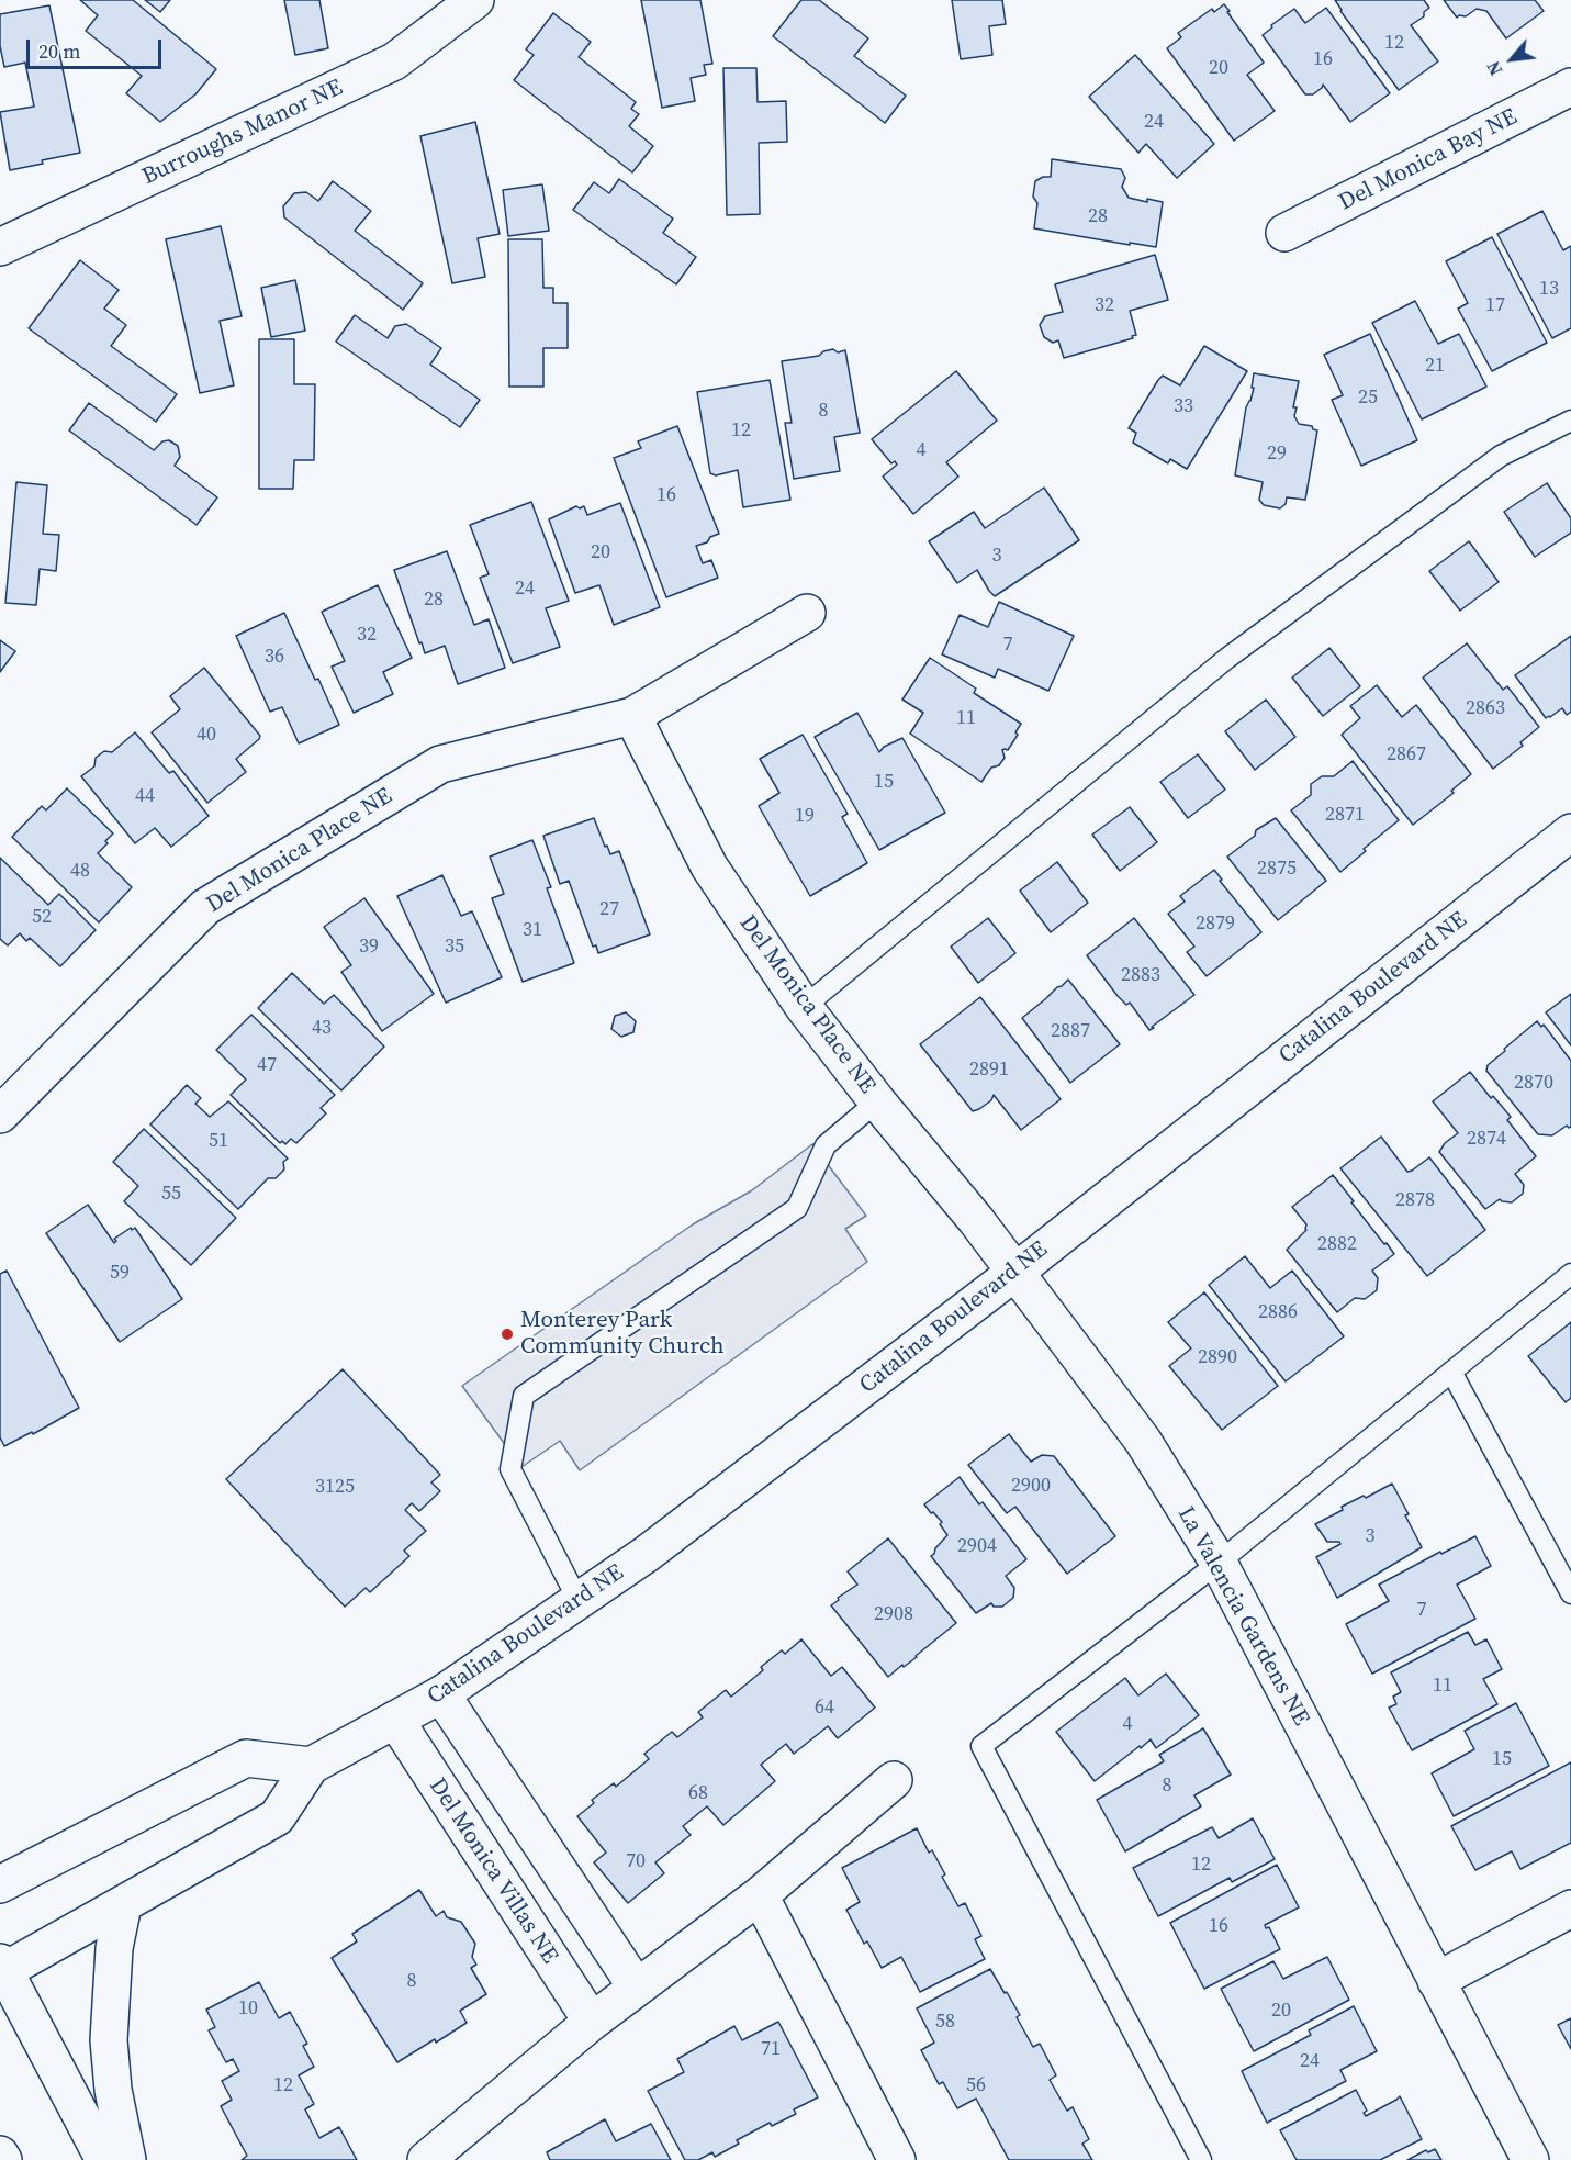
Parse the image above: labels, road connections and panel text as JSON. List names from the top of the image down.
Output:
{
  "streets": {
    "street": [
      "Burroughs Manor NE",
      "Del Monica Bay NE",
      "Del Monica Place NE",
      "Catalina Boulevard NE",
      "La Valencia Gardens NE",
      "Del Monica Villas NE"
    ]
  },
  "crossings": [
    ["Del Monica Place NE", "Catalina Boulevard NE"],
    ["Del Monica Place NE", "La Valencia Gardens NE"],
    ["Catalina Boulevard NE", "La Valencia Gardens NE"],
    ["Catalina Boulevard NE", "Del Monica Villas NE"]
  ],
  "places": ["Monterey Park Community Church"],
  "house_numbers": [
    "12",
    "16",
    "20",
    "24",
    "28",
    "13",
    "32",
    "17",
    "21",
    "25",
    "33",
    "8",
    "12",
    "4",
    "29",
    "16",
    "20",
    "3",
    "24",
    "28",
    "32",
    "7",
    "36",
    "2863",
    "11",
    "40",
    "2867",
    "15",
    "44",
    "2871",
    "19",
    "2875",
    "48",
    "27",
    "52",
    "2879",
    "31",
    "39",
    "35",
    "2883",
    "43",
    "2887",
    "47",
    "2891",
    "2870",
    "2874",
    "51",
    "55",
    "2878",
    "2882",
    "59",
    "2886",
    "2890",
    "2900",
    "3125",
    "3",
    "2904",
    "7",
    "2908",
    "11",
    "64",
    "4",
    "15",
    "8",
    "68",
    "70",
    "12",
    "16",
    "8",
    "10",
    "20",
    "58",
    "71",
    "24",
    "12",
    "56"
  ],
  "scale_bar": "20 m",
  "north": "bottom left"
}
